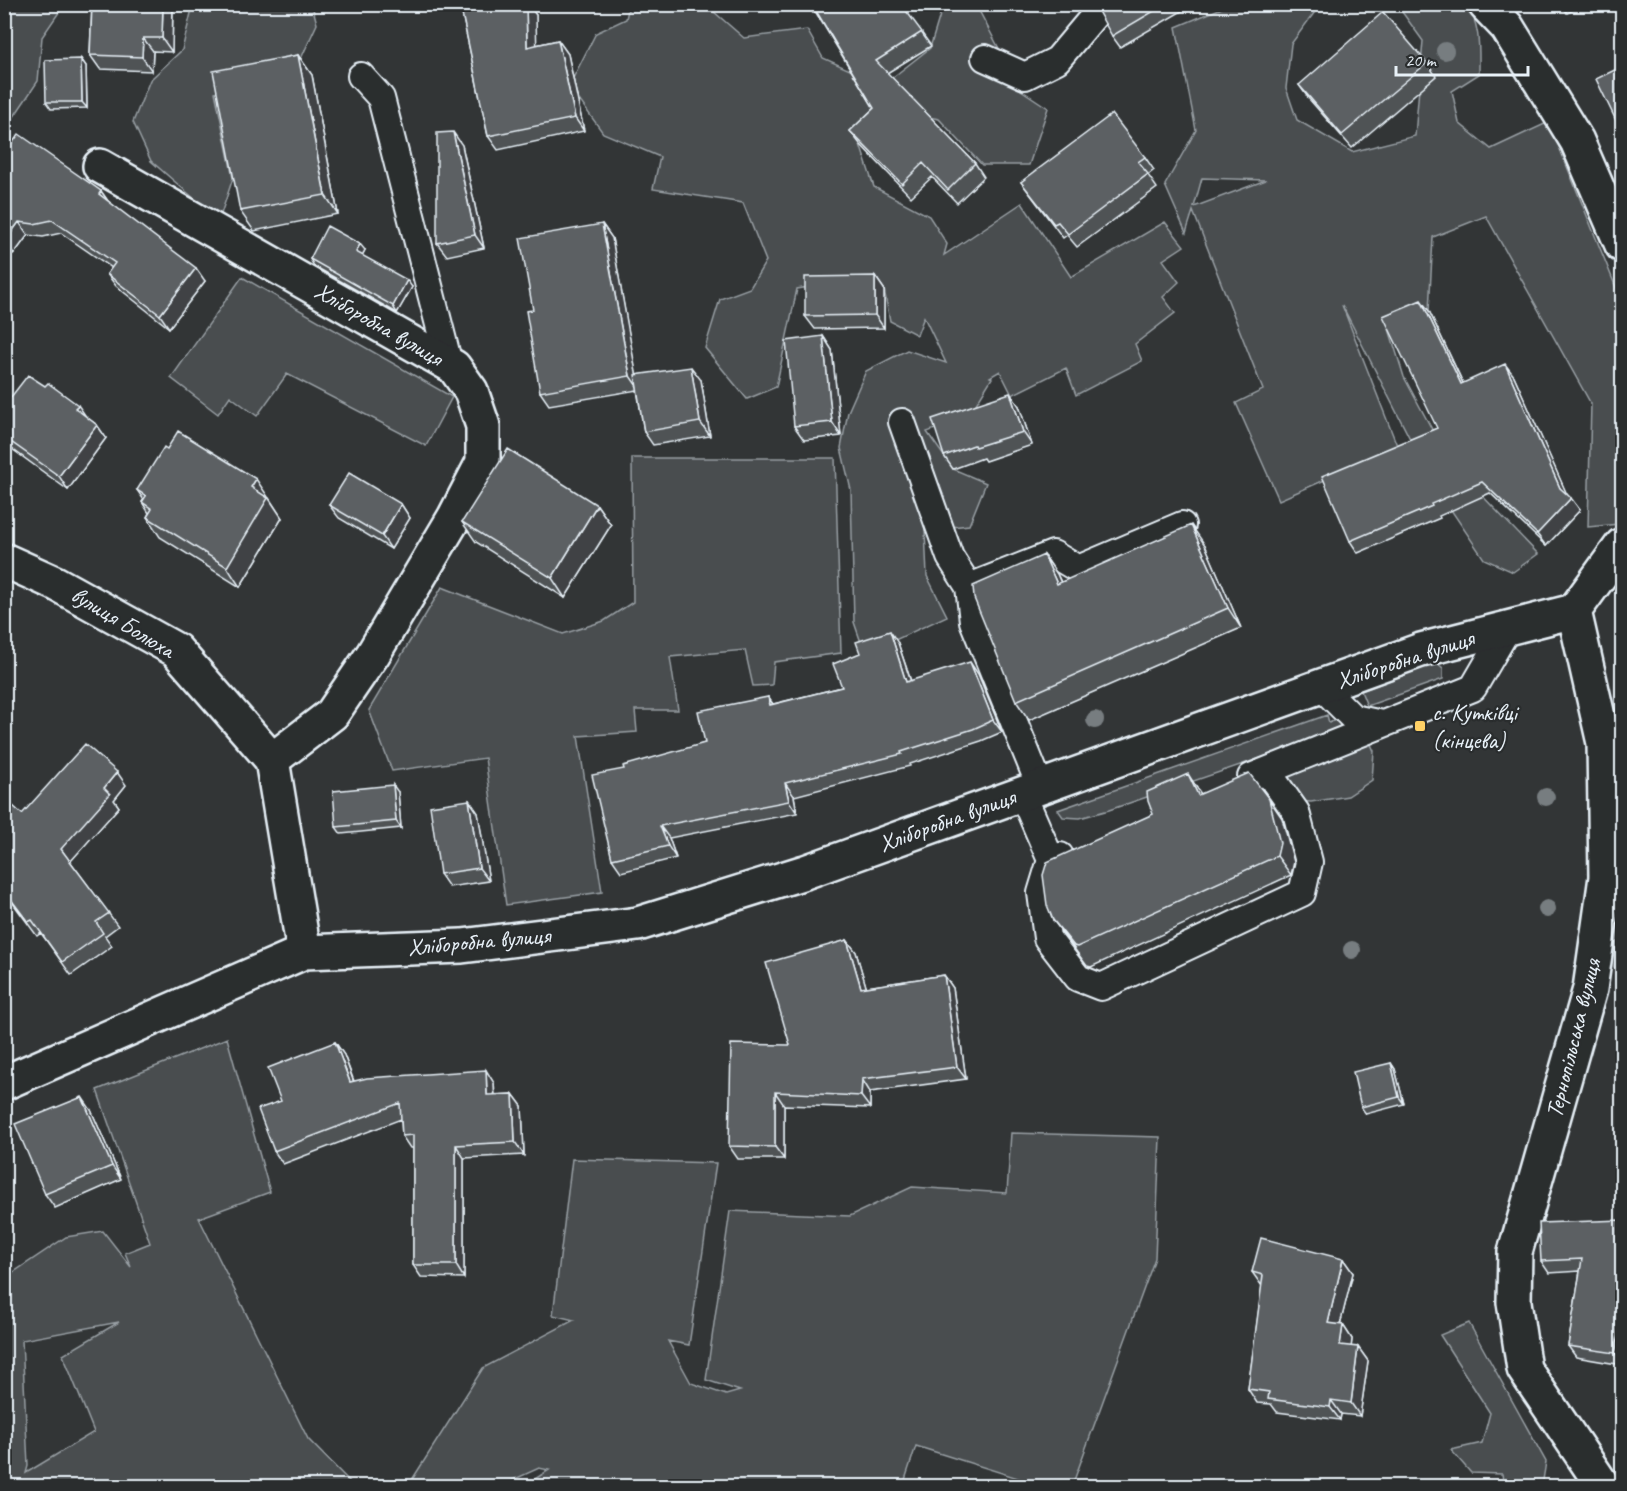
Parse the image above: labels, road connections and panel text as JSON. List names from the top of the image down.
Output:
{
  "streets": {
    "street": ["Хліборобна вулиця", "вулиця Болюха", "Тернопільська вулиця"]
  },
  "crossings": [
    ["Хліборобна вулиця", "вулиця Болюха"],
    ["Хліборобна вулиця", "Тернопільська вулиця"]
  ],
  "places": {
    "transit": ["с. Кутківці (кінцева)"]
  },
  "scale_bar": "20 m"
}
